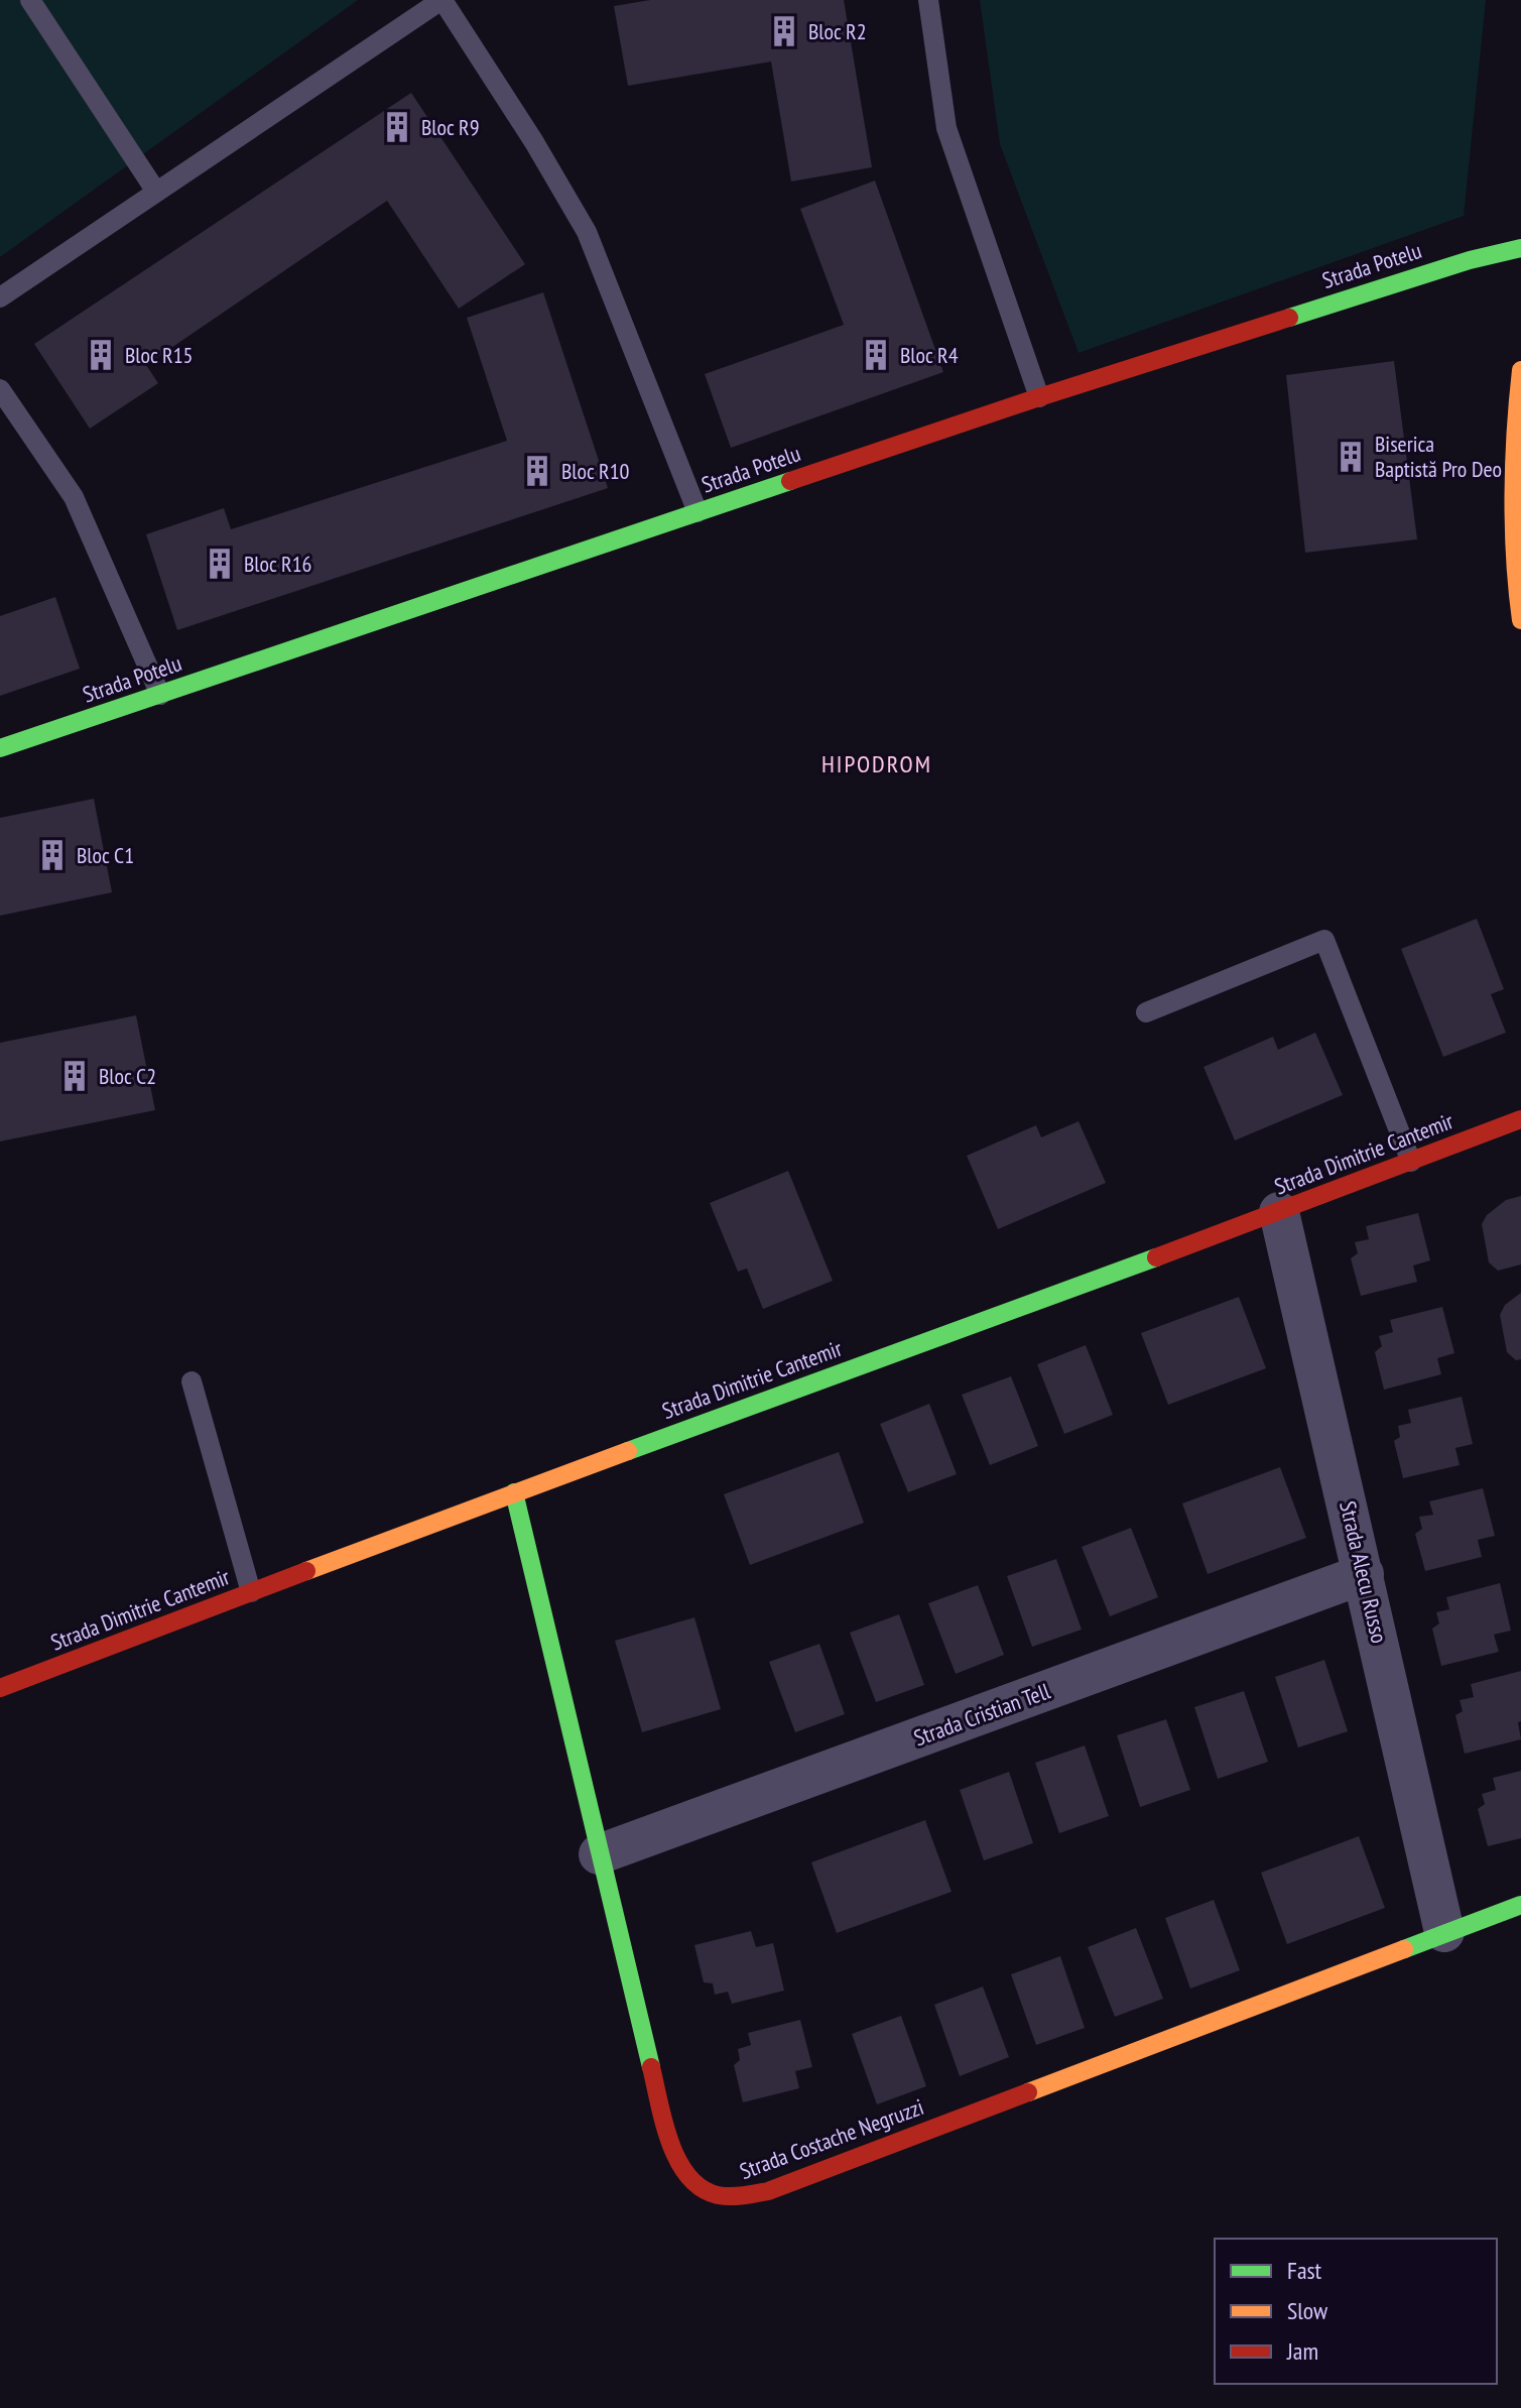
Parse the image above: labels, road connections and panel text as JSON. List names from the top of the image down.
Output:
{
  "streets": {
    "street": [
      "Strada Potelu",
      "Strada Dimitrie Cantemir",
      "Strada Alecu Russo",
      "Strada Cristian Tell",
      "Strada Costache Negruzzi"
    ]
  },
  "crossings": [
    ["Strada Dimitrie Cantemir", "Strada Alecu Russo"],
    ["Strada Dimitrie Cantemir", "Strada Costache Negruzzi"],
    ["Strada Alecu Russo", "Strada Cristian Tell"],
    ["Strada Alecu Russo", "Strada Costache Negruzzi"],
    ["Strada Cristian Tell", "Strada Costache Negruzzi"]
  ],
  "districts": ["HIPODROM"],
  "places": {
    "building": [
      "Bloc R2",
      "Bloc R9",
      "Bloc R15",
      "Bloc R4",
      "Biserica Baptistă Pro Deo",
      "Bloc R10",
      "Bloc R16",
      "Bloc C1",
      "Bloc C2"
    ]
  },
  "legend": ["Fast", "Slow", "Jam"]
}
